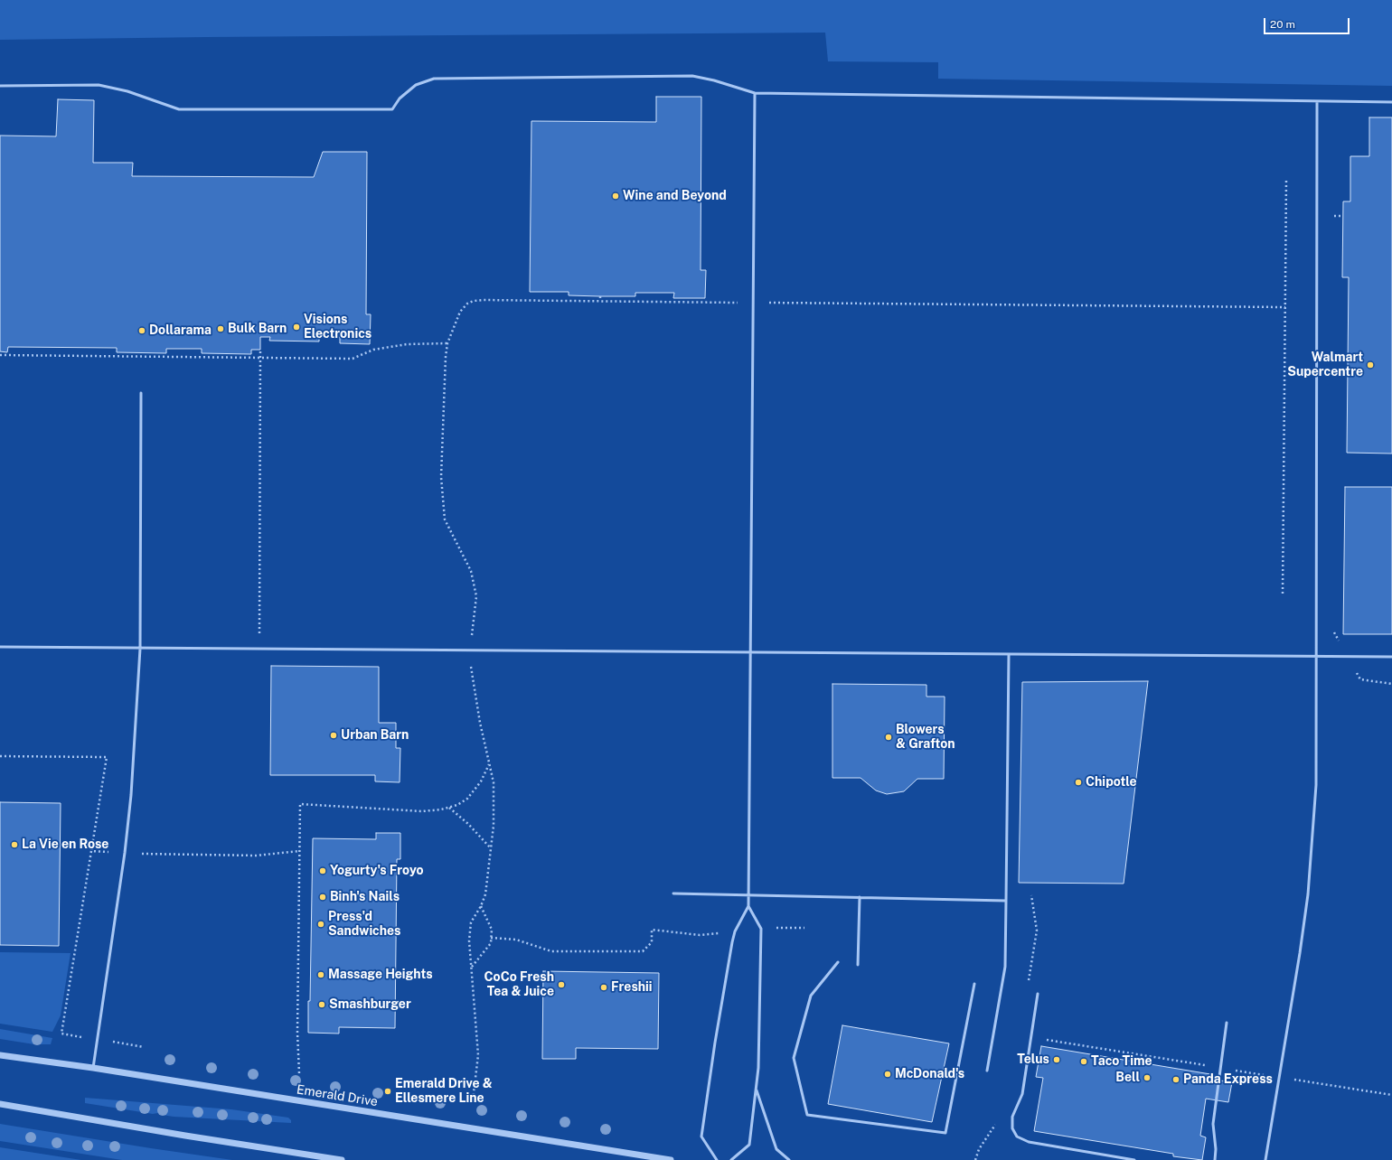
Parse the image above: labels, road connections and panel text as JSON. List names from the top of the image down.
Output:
{
  "streets": {
    "street": ["Emerald Drive"]
  },
  "places": [
    "Wine and Beyond",
    "Visions Electronics",
    "Bulk Barn",
    "Dollarama",
    "Walmart Supercentre",
    "Urban Barn",
    "Blowers & Grafton",
    "Chipotle",
    "La Vie en Rose",
    "Yogurty's Froyo",
    "Binh's Nails",
    "Press'd Sandwiches",
    "Massage Heights",
    "CoCo Fresh Tea & Juice",
    "Freshii",
    "Smashburger",
    "Telus",
    "Taco Time",
    "McDonald's",
    "Bell",
    "Panda Express",
    "Emerald Drive & Ellesmere Line"
  ],
  "scale_bar": "20 m"
}
